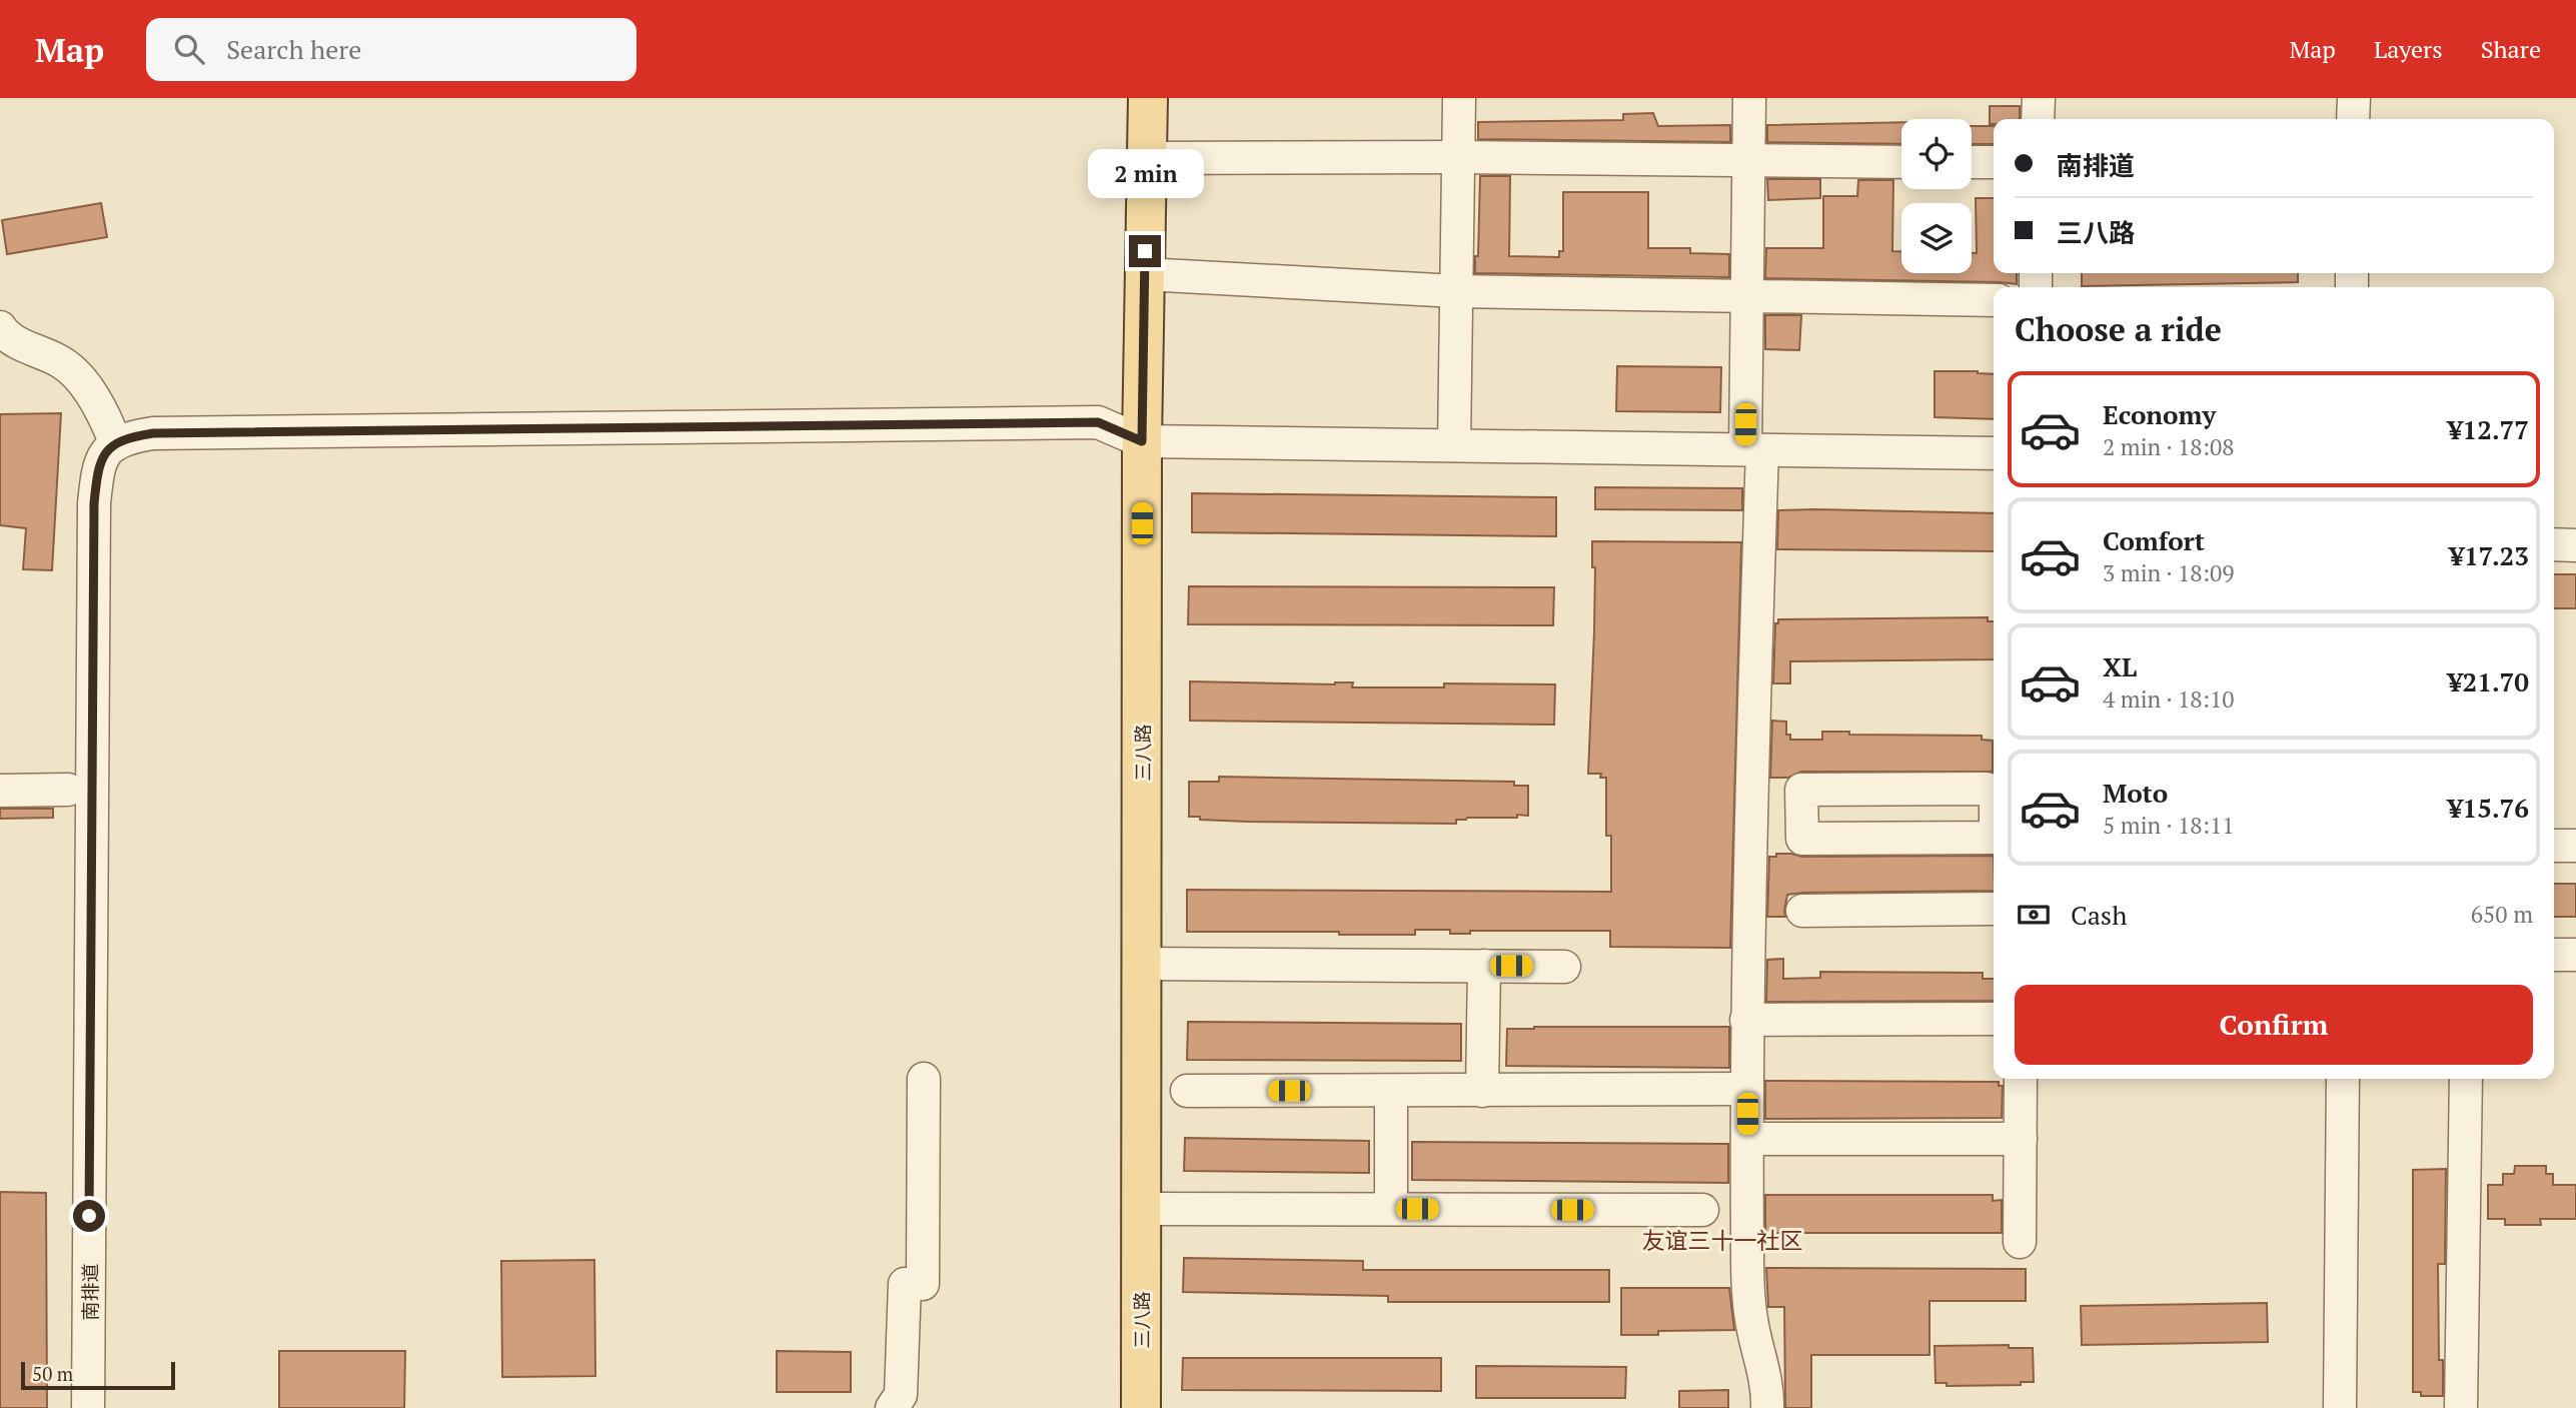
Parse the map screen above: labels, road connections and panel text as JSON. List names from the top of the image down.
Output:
{
  "streets": {
    "main road": ["三八路"],
    "street": ["南排道"]
  },
  "districts": ["友谊三十一社区"],
  "scale_bar": "50 m",
  "page": {
    "header": "Map",
    "search": "Search here",
    "nav": ["Map", "Layers", "Share"],
    "banner": ["南排道", "三八路"],
    "bubble": "2 min",
    "heading": "Choose a ride",
    "list": [
      {
        "name": "Economy",
        "note": "2 min · 18:08",
        "value": "¥12.77"
      },
      {
        "name": "Comfort",
        "note": "3 min · 18:09",
        "value": "¥17.23"
      },
      {
        "name": "XL",
        "note": "4 min · 18:10",
        "value": "¥21.70"
      },
      {
        "name": "Moto",
        "note": "5 min · 18:11",
        "value": "¥15.76"
      }
    ],
    "pay": ["Cash", "650 m"],
    "buttons": "Confirm",
    "scale": "50 m"
  }
}
